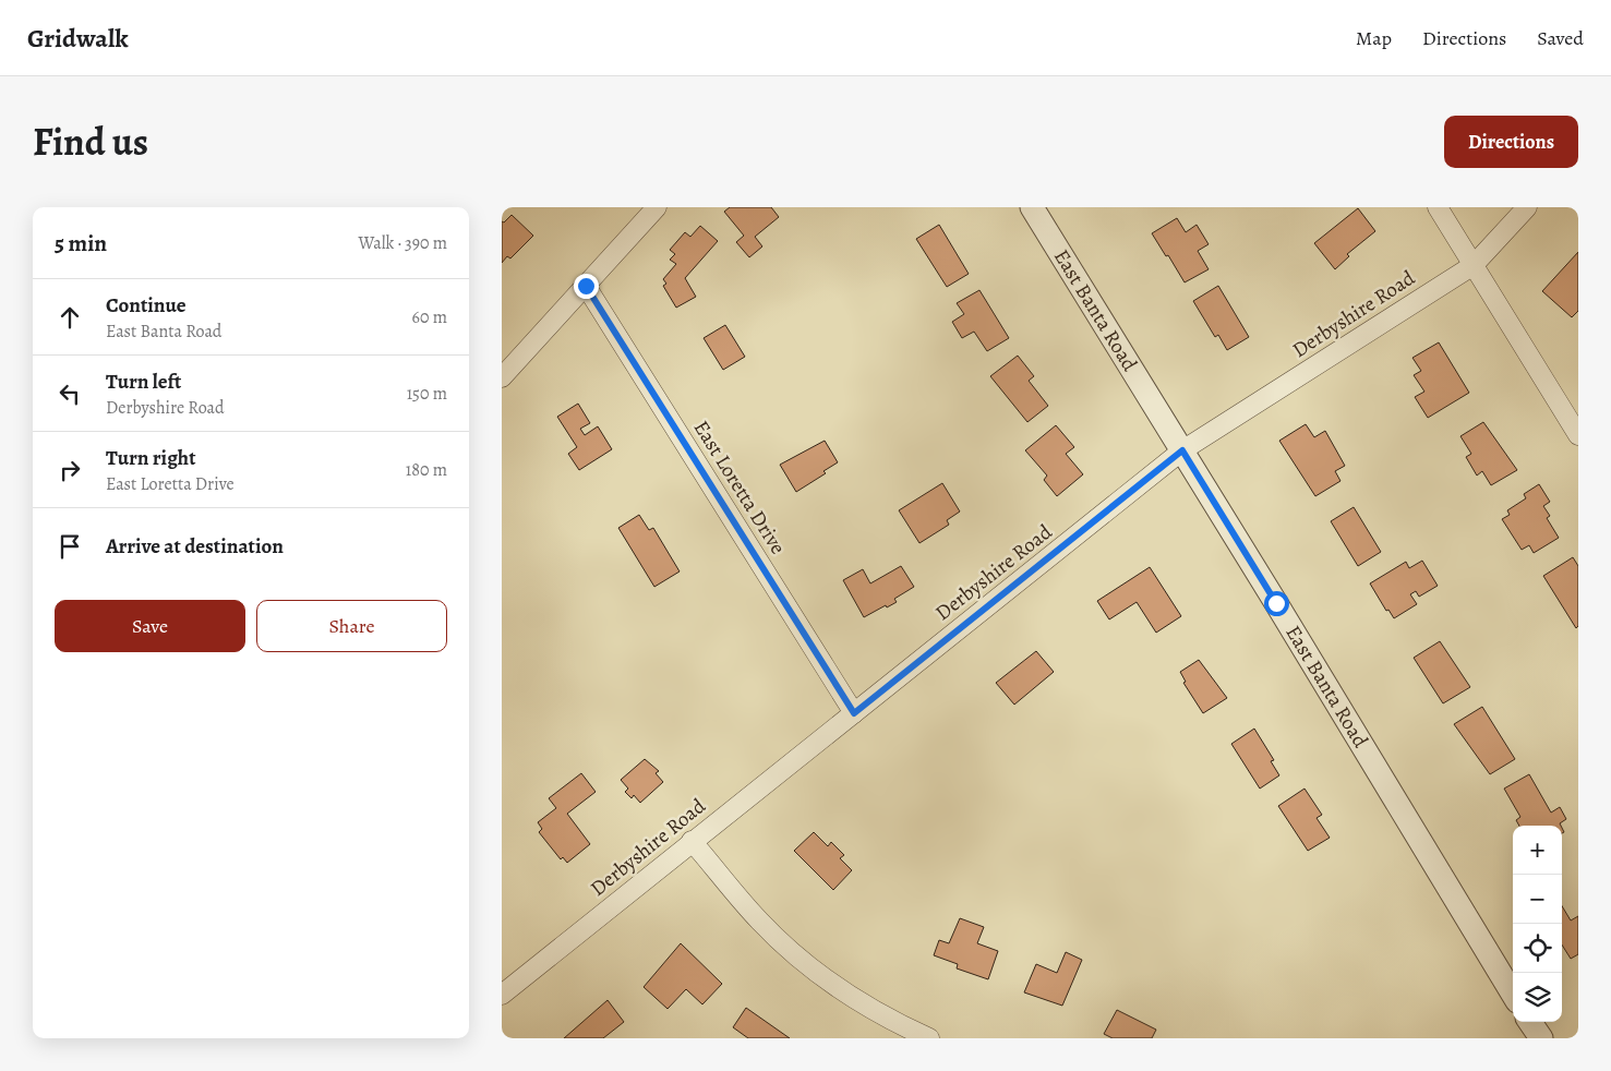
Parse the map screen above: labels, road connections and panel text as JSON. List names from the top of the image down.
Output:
{
  "streets": {
    "street": ["East Banta Road", "Derbyshire Road", "East Loretta Drive"]
  },
  "crossings": [
    ["East Banta Road", "Derbyshire Road"],
    ["Derbyshire Road", "East Loretta Drive"]
  ],
  "page": {
    "header": "Gridwalk",
    "nav": ["Map", "Directions", "Saved"],
    "title": "Find us",
    "buttons": [
      "Directions",
      ["Save", "Share"]
    ],
    "heading": ["5 min", "Walk · 390 m"],
    "list": [
      ["Continue", "East Banta Road", "60 m"],
      ["Turn left", "Derbyshire Road", "150 m"],
      ["Turn right", "East Loretta Drive", "180 m"],
      "Arrive at destination"
    ],
    "map_buttons": ["+", "−"]
  }
}
